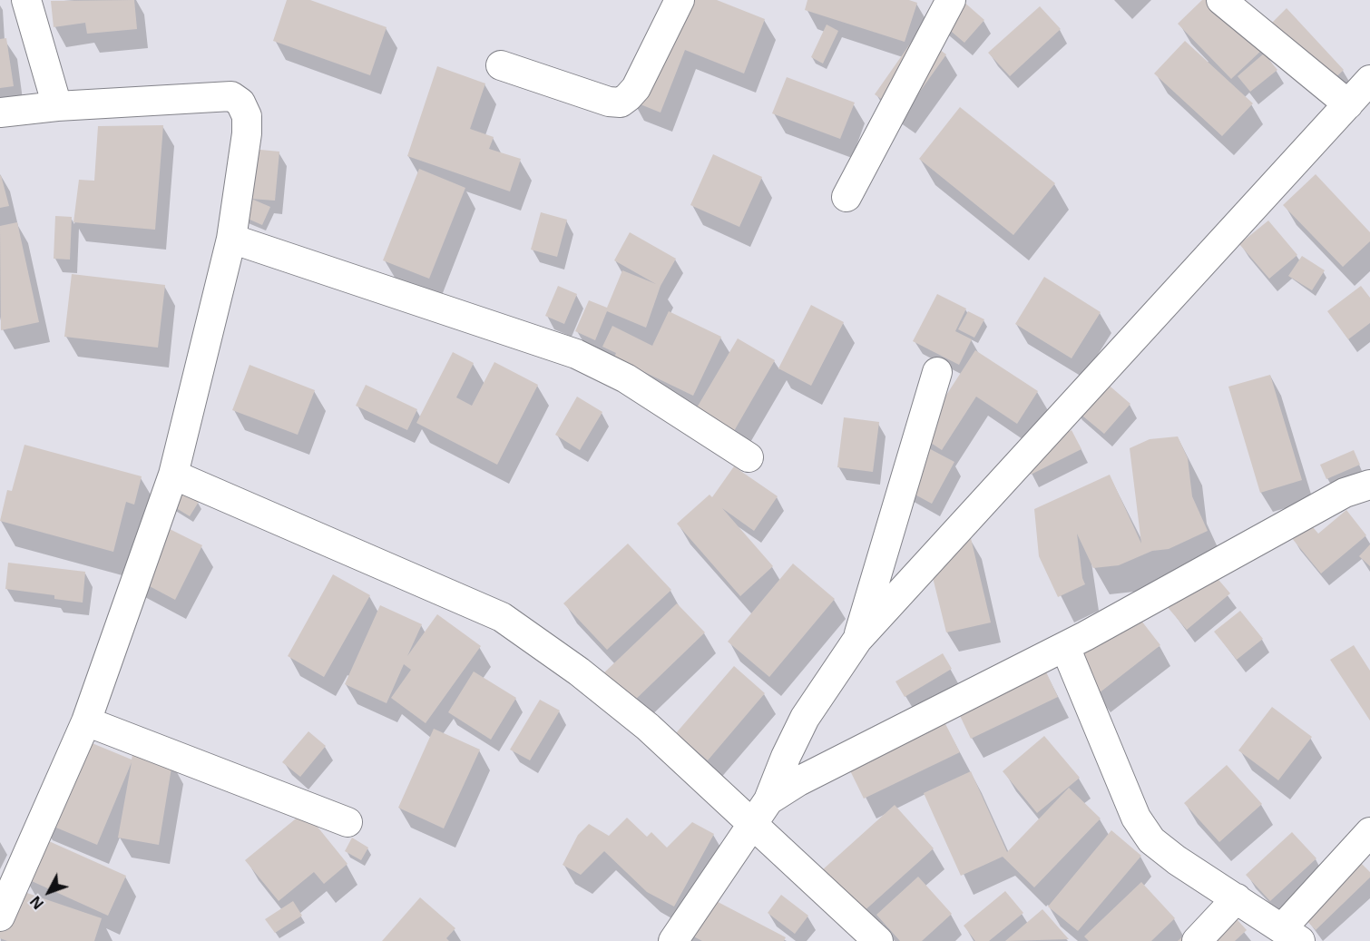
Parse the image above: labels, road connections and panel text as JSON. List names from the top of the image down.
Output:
{
  "north": "bottom left"
}
